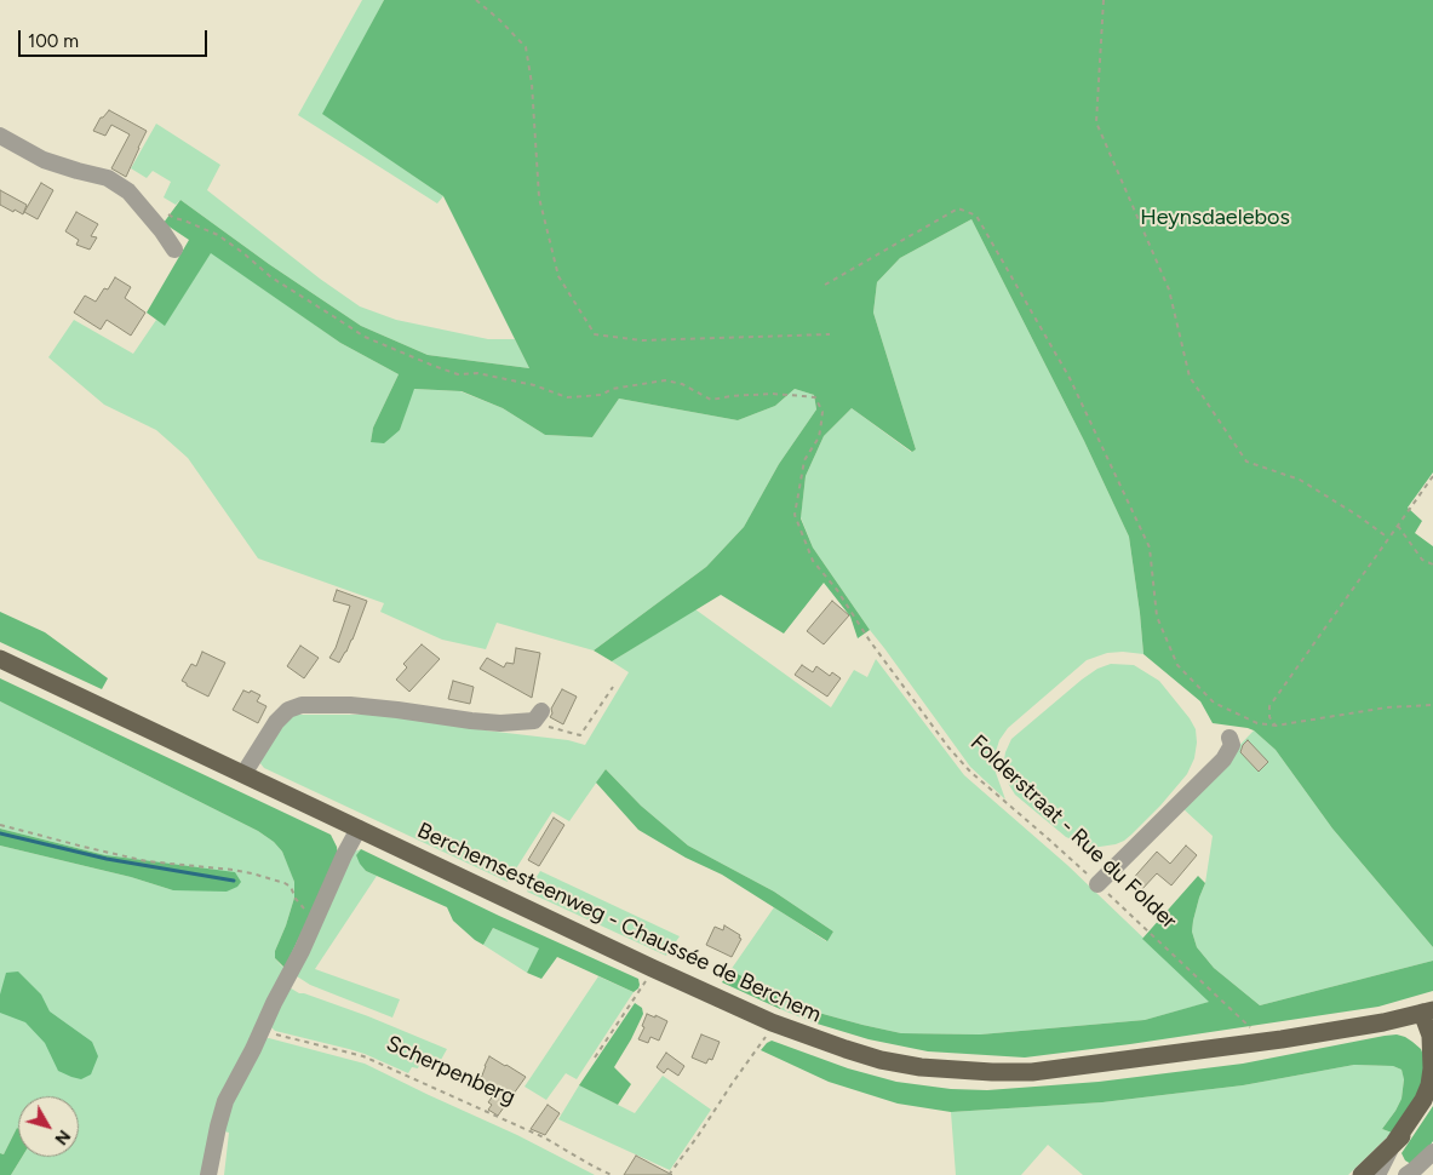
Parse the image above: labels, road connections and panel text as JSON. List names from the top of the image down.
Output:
{
  "streets": {
    "main road": ["Berchemsesteenweg - Chaussée de Berchem"],
    "path": ["Folderstraat - Rue du Folder", "Scherpenberg"]
  },
  "crossings": [
    ["Folderstraat - Rue du Folder", "Berchemsesteenweg - Chaussée de Berchem"]
  ],
  "parks": ["Heynsdaelebos"],
  "scale_bar": "100 m",
  "north": "bottom right"
}
